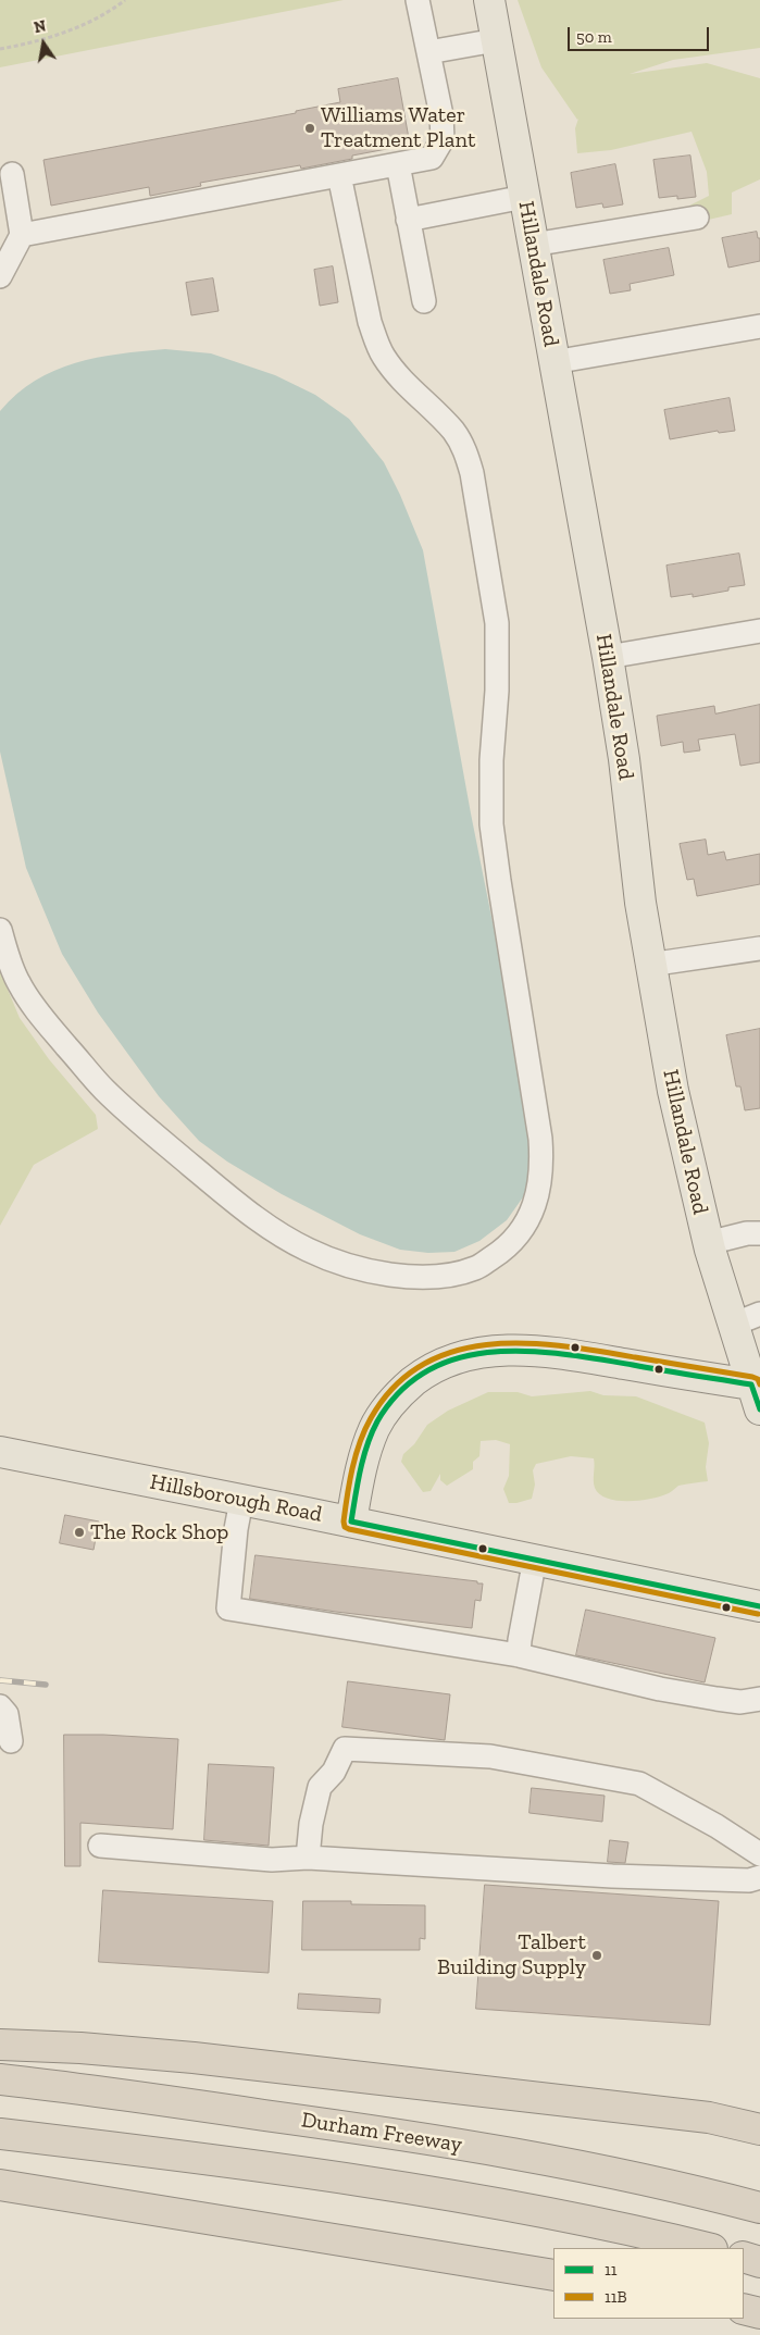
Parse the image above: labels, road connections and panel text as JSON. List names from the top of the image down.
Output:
{
  "streets": {
    "highway": ["Durham Freeway"],
    "main road": ["Hillandale Road", "Hillsborough Road"]
  },
  "places": ["Williams Water Treatment Plant", "The Rock Shop", "Talbert Building Supply"],
  "lines": ["transit line 11B", "transit line 11"],
  "legend": ["11", "11B"],
  "scale_bar": "50 m",
  "north": "top"
}
